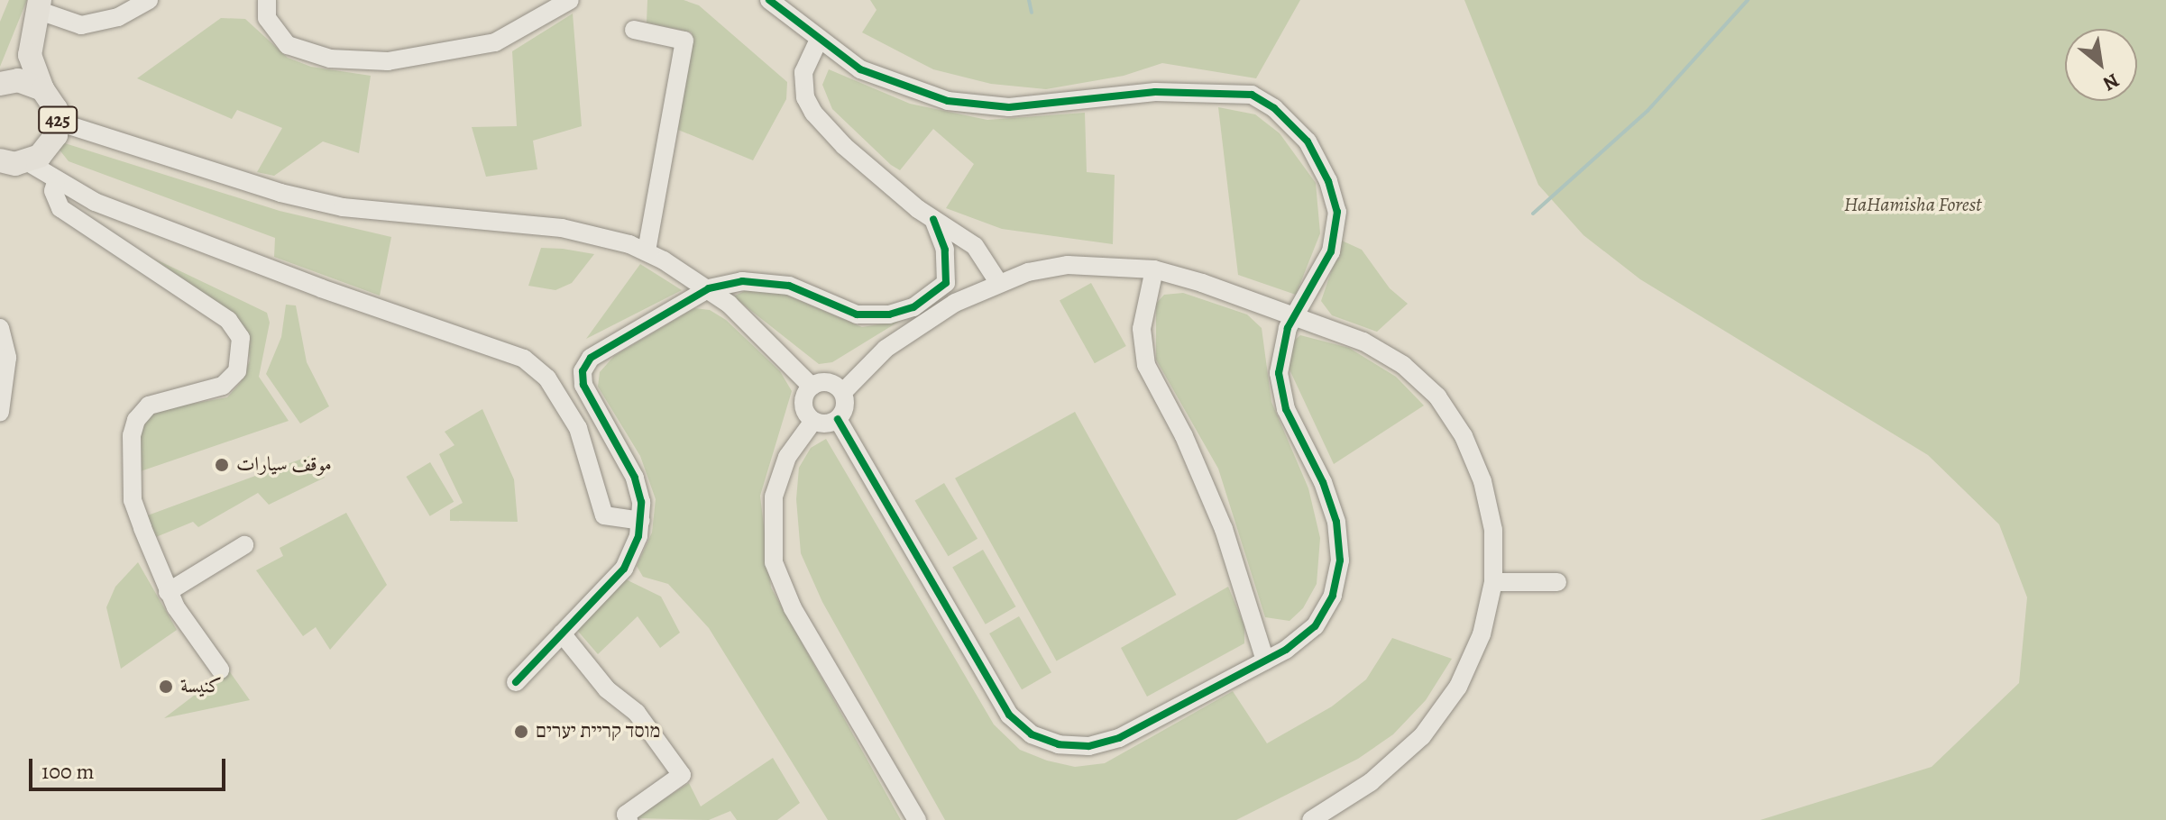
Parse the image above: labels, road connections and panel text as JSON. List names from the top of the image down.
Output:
{
  "streets": {
    "main road": ["425"]
  },
  "parks": ["HaHamisha Forest"],
  "places": ["موقف سيارات", "كنيسة", "מוסד קריית יערים"],
  "scale_bar": "100 m",
  "north": "bottom right"
}
